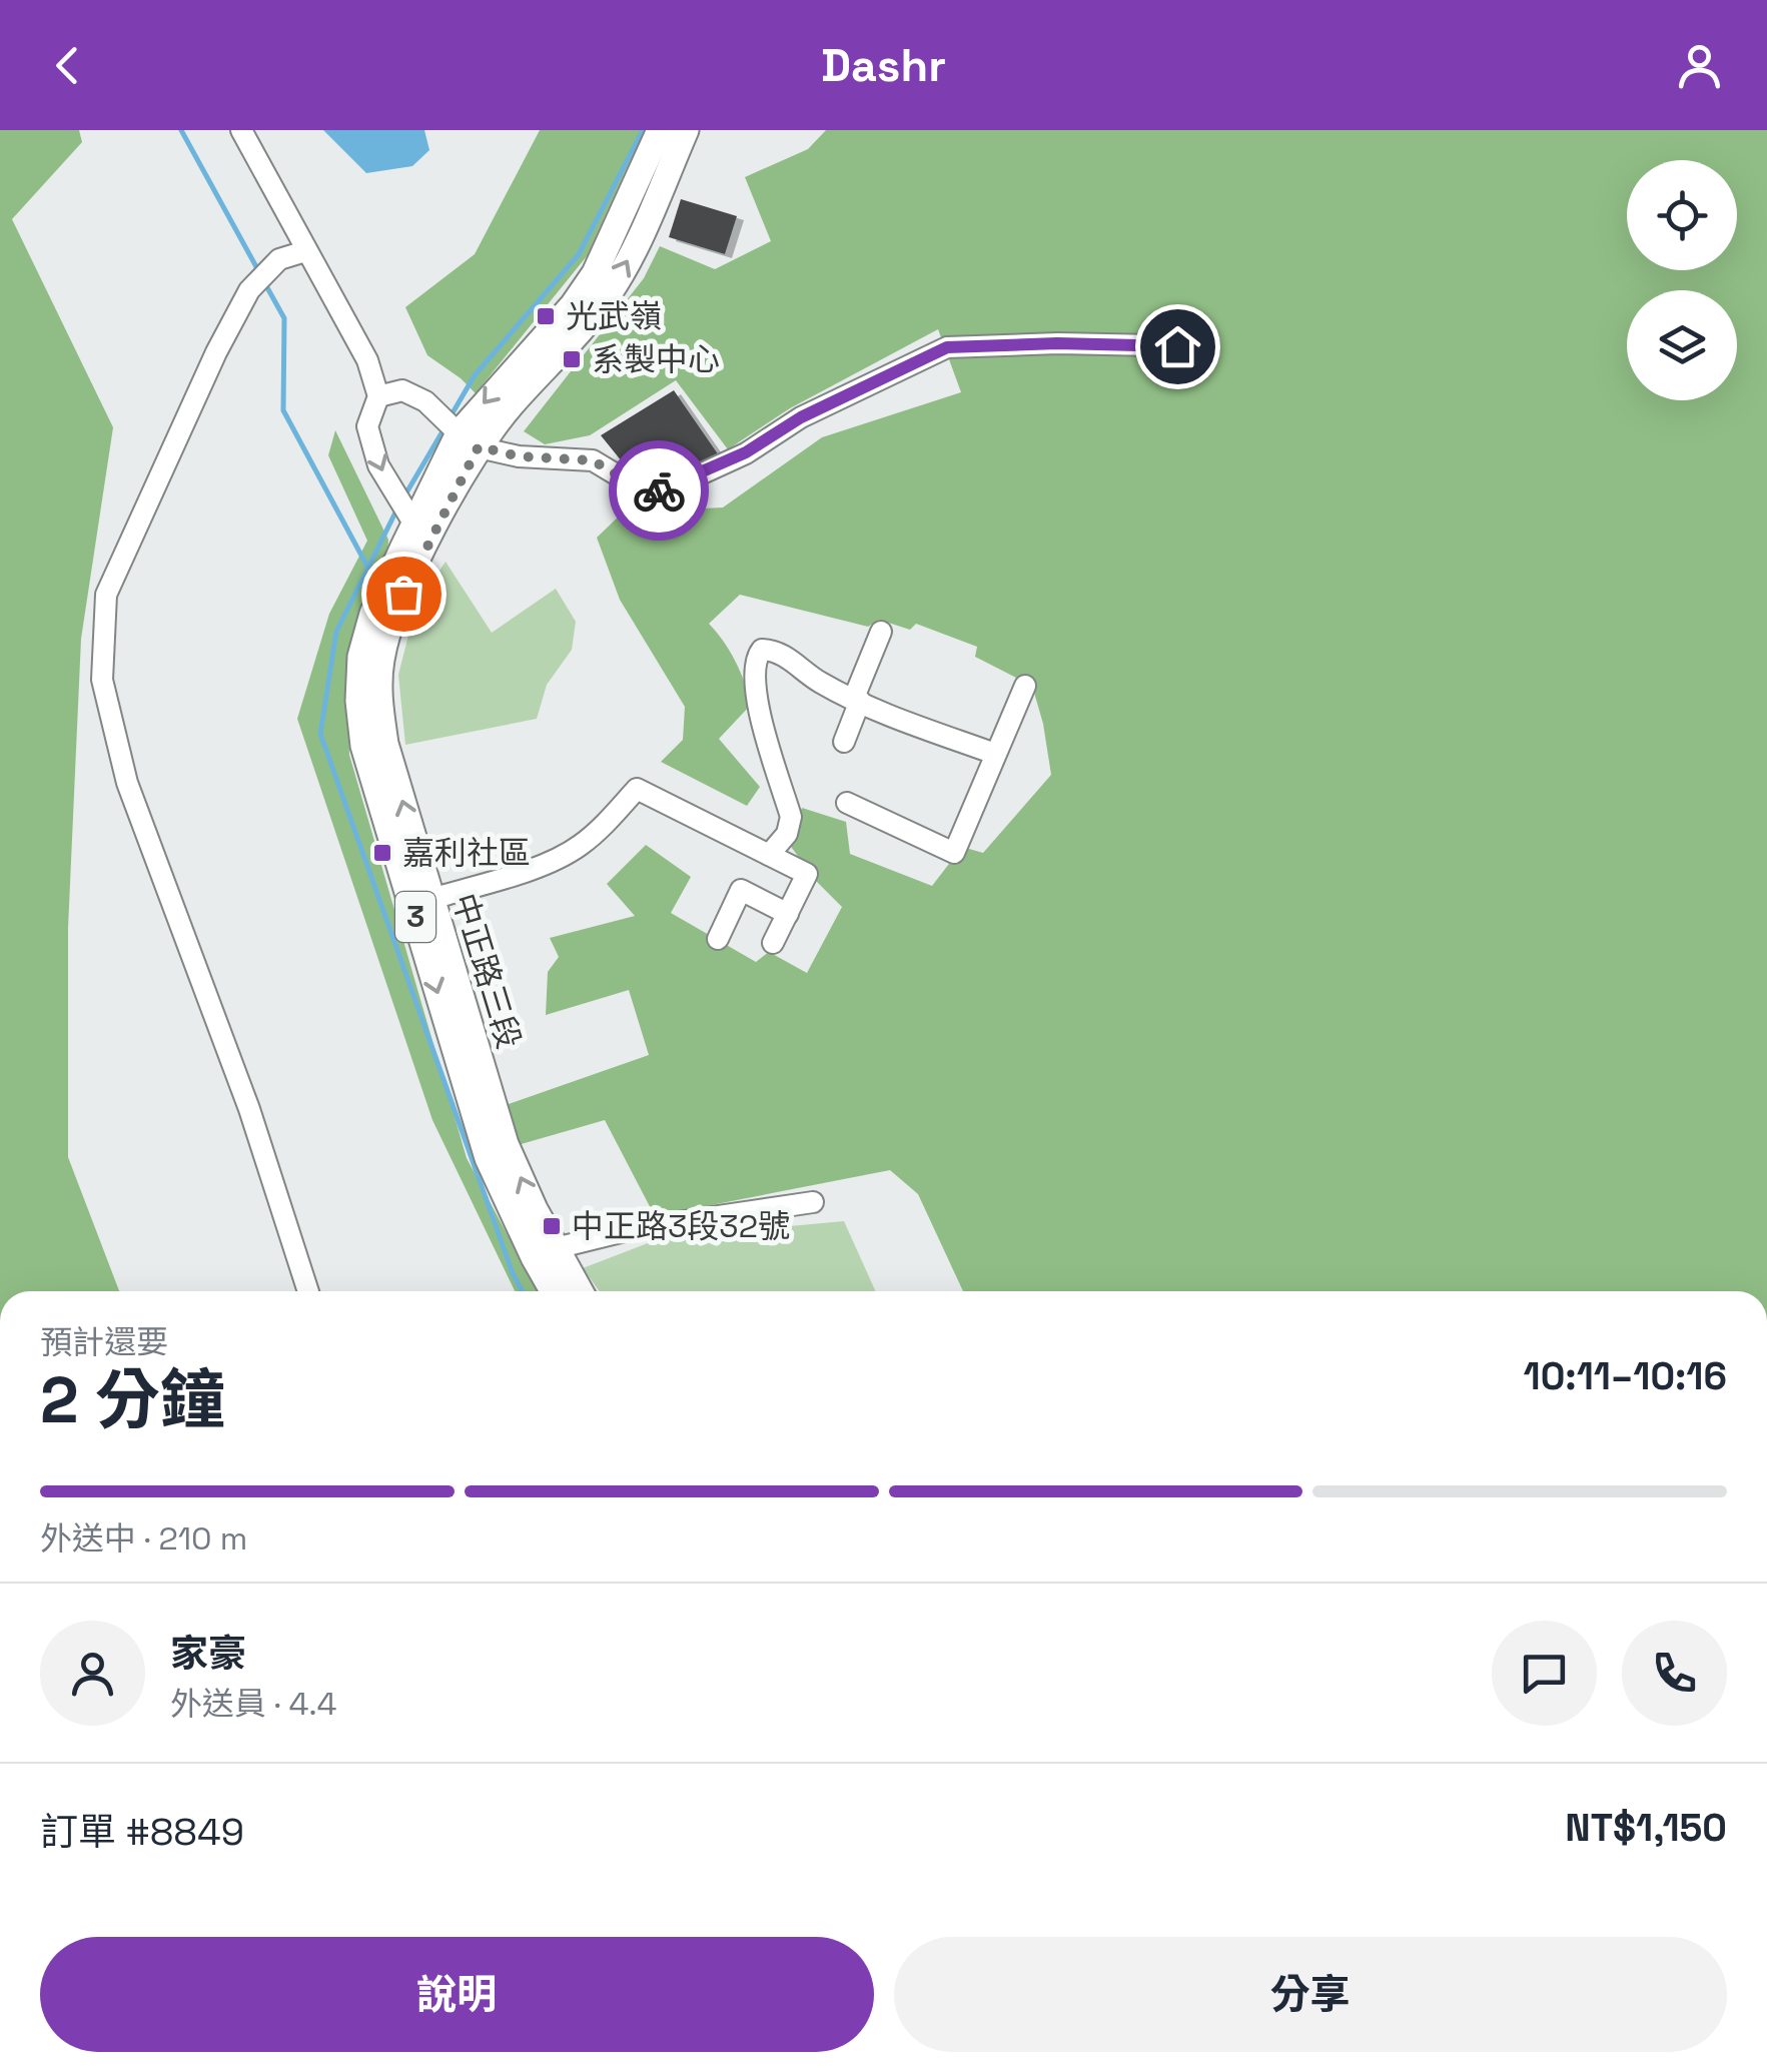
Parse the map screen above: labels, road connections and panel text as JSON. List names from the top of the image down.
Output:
{
  "streets": {
    "main road": ["3", "中正路三段"]
  },
  "places": {
    "transit": [
      "光武嶺",
      "系製中心",
      "嘉利社區",
      "中正路3段32號"
    ]
  },
  "page": {
    "header": "Dashr",
    "heading": ["2 分鐘", "預計還要", "10:11–10:16"],
    "panel": [
      "家豪",
      "外送員 · 4.4",
      "訂單 #8849",
      "NT$1,150"
    ],
    "bar": "外送中 · 210 m",
    "buttons": ["說明", "分享"]
  }
}
